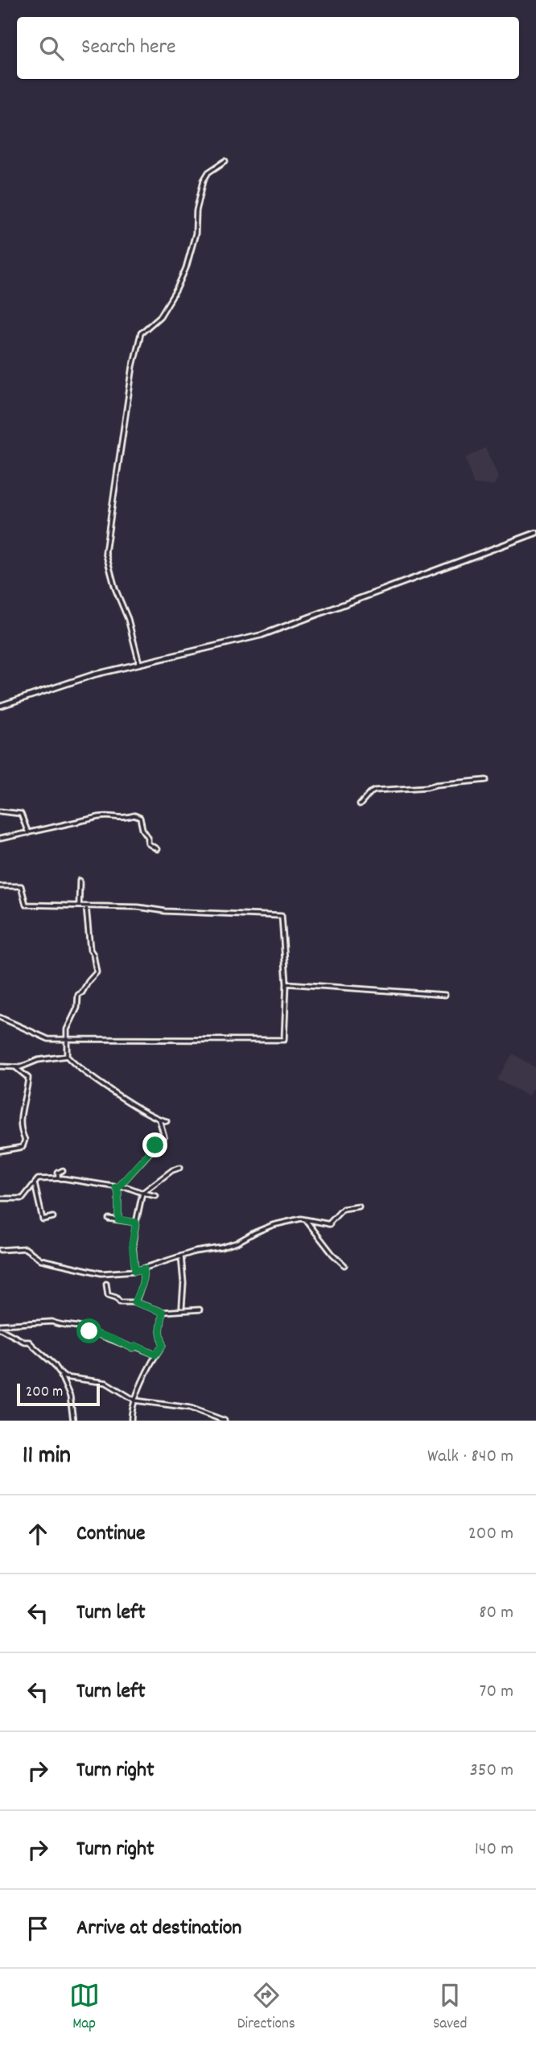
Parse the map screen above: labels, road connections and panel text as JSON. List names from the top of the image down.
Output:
{
  "scale_bar": "200 m",
  "page": {
    "search": "Search here",
    "scale": "200 m",
    "heading": ["11 min", "Walk · 840 m"],
    "list": [
      ["Continue", "200 m"],
      ["Turn left", "80 m"],
      ["Turn left", "70 m"],
      ["Turn right", "350 m"],
      ["Turn right", "140 m"],
      "Arrive at destination"
    ],
    "nav": ["Map", "Directions", "Saved"]
  }
}
